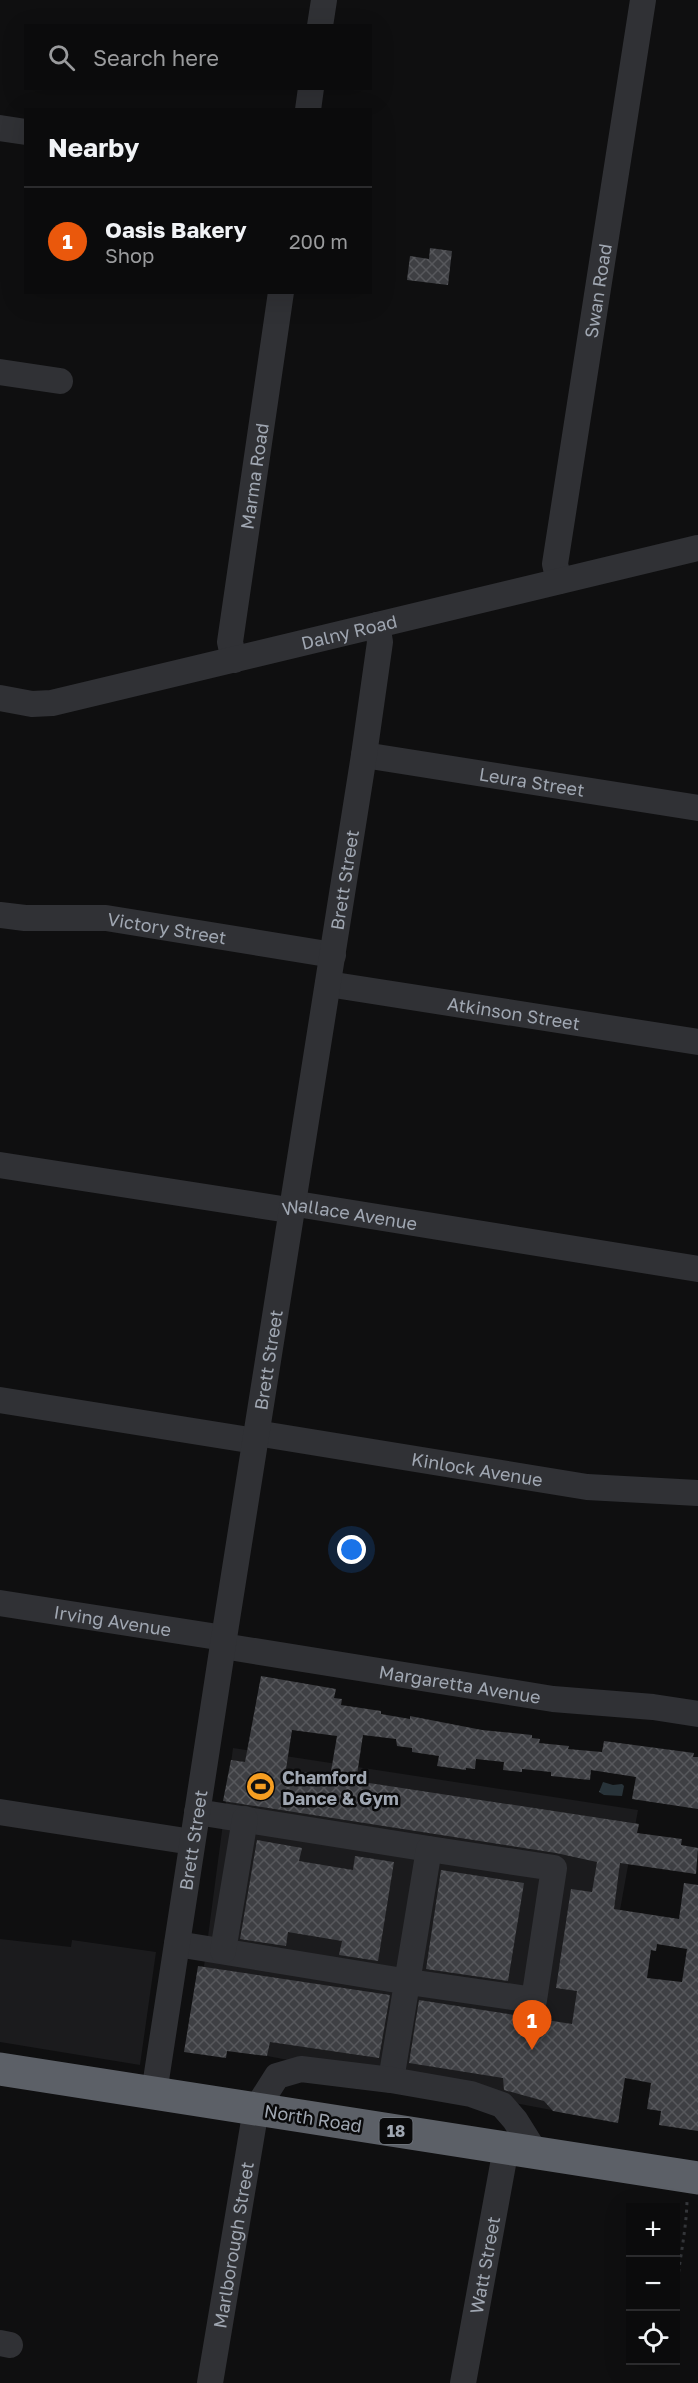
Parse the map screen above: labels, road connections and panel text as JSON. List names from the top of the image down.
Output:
{
  "streets": {
    "highway": ["North Road", "18"],
    "street": [
      "Swan Road",
      "Marma Road",
      "Dalny Road",
      "Leura Street",
      "Brett Street",
      "Victory Street",
      "Atkinson Street",
      "Wallace Avenue",
      "Kinlock Avenue",
      "Irving Avenue",
      "Margaretta Avenue",
      "Marlborough Street",
      "Watt Street"
    ]
  },
  "crossings": [
    ["Swan Road", "Dalny Road"],
    ["Marma Road", "Dalny Road"],
    ["Dalny Road", "Brett Street"],
    ["Leura Street", "Brett Street"],
    ["Brett Street", "Victory Street"],
    ["Brett Street", "Atkinson Street"],
    ["Brett Street", "Wallace Avenue"],
    ["Brett Street", "Kinlock Avenue"],
    ["Brett Street", "Irving Avenue"],
    ["Brett Street", "Margaretta Avenue"],
    ["Brett Street", "North Road"],
    ["Irving Avenue", "Margaretta Avenue"],
    ["North Road", "Marlborough Street"],
    ["North Road", "Watt Street"]
  ],
  "places": {
    "sports": ["Chamford Dance & Gym"]
  },
  "page": {
    "search": "Search here",
    "heading": "Nearby",
    "list": [
      {
        "mark": "1",
        "name": "Oasis Bakery",
        "note": "Shop",
        "value": "200 m"
      }
    ],
    "pins": "1",
    "map_buttons": ["+", "−"]
  }
}
